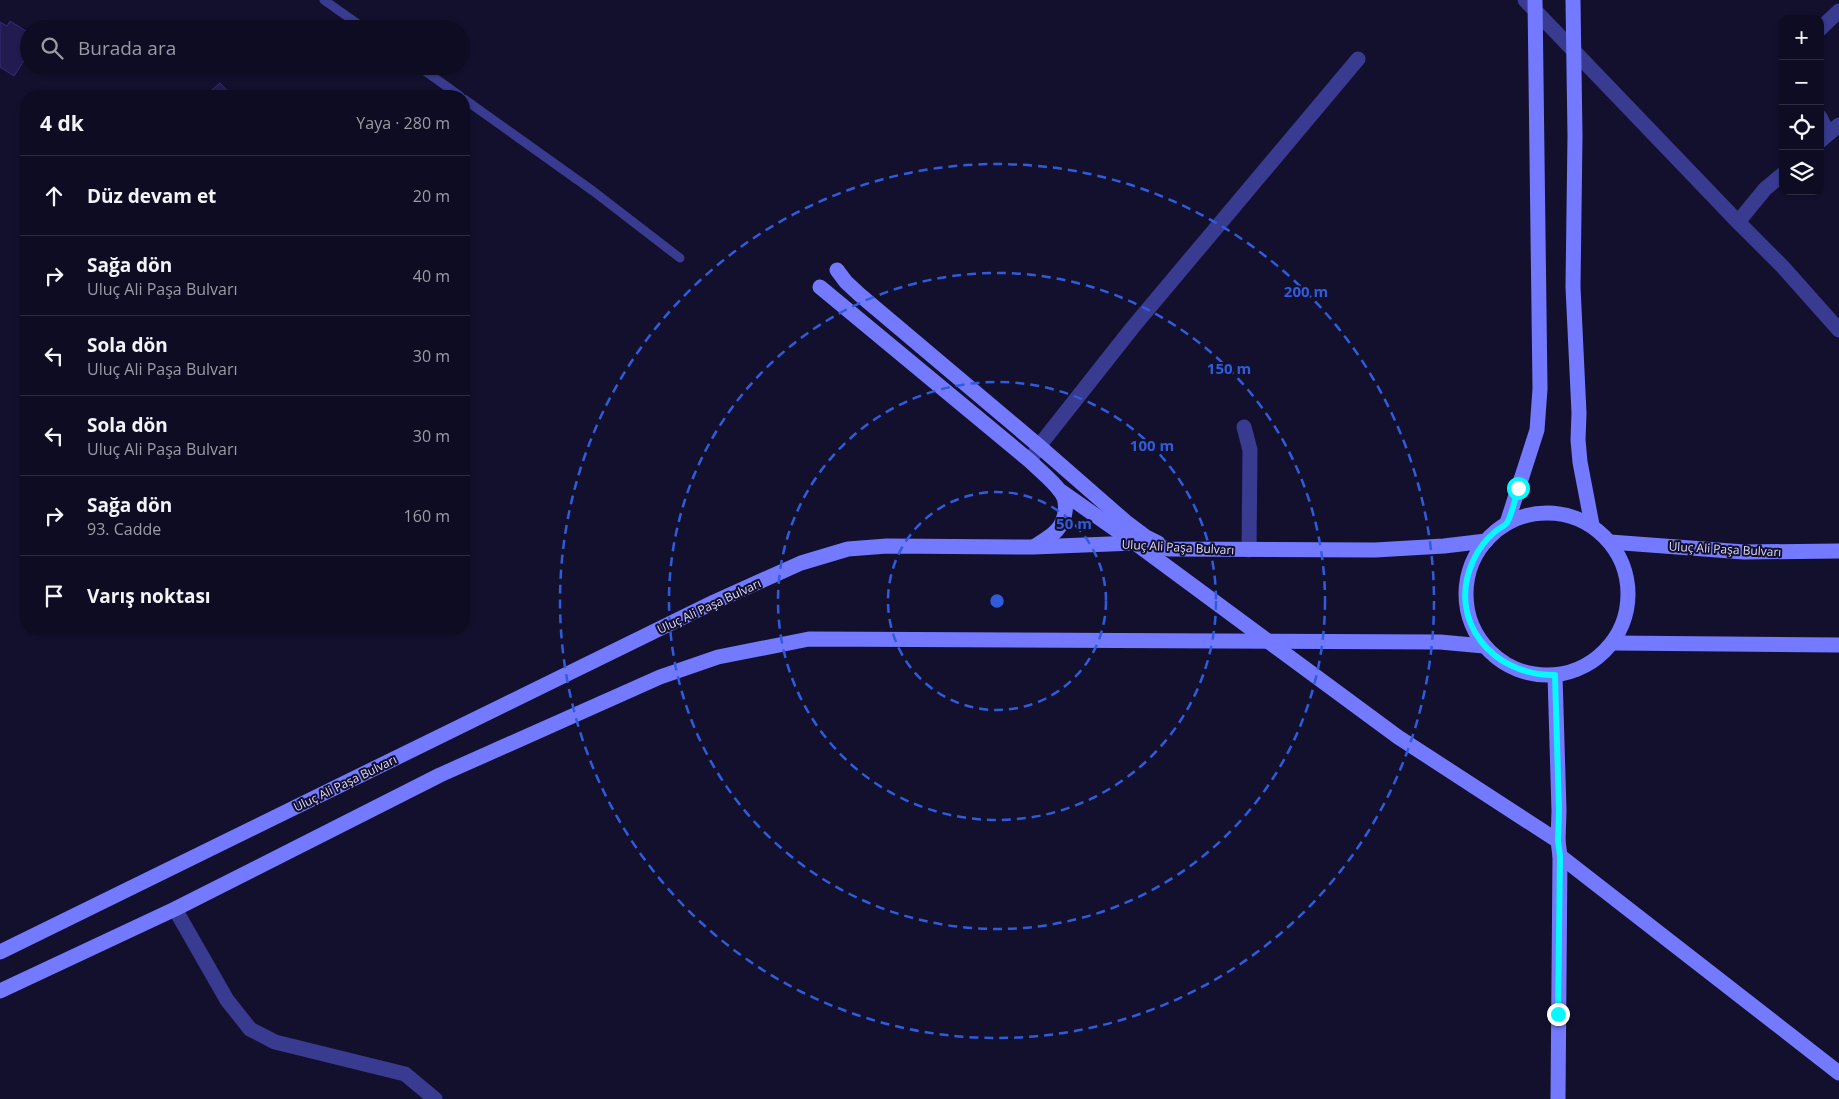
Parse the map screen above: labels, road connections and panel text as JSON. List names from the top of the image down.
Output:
{
  "streets": {
    "street": ["Uluç Ali Paşa Bulvarı"]
  },
  "page": {
    "map_buttons": ["+", "−"],
    "search": "Burada ara",
    "heading": ["4 dk", "Yaya · 280 m"],
    "list": [
      ["Düz devam et", "20 m"],
      ["Sağa dön", "Uluç Ali Paşa Bulvarı", "40 m"],
      ["Sola dön", "Uluç Ali Paşa Bulvarı", "30 m"],
      ["Sola dön", "Uluç Ali Paşa Bulvarı", "30 m"],
      ["Sağa dön", "93. Cadde", "160 m"],
      "Varış noktası"
    ]
  },
  "rings": [
    "200 m",
    "150 m",
    "100 m",
    "50 m"
  ]
}
